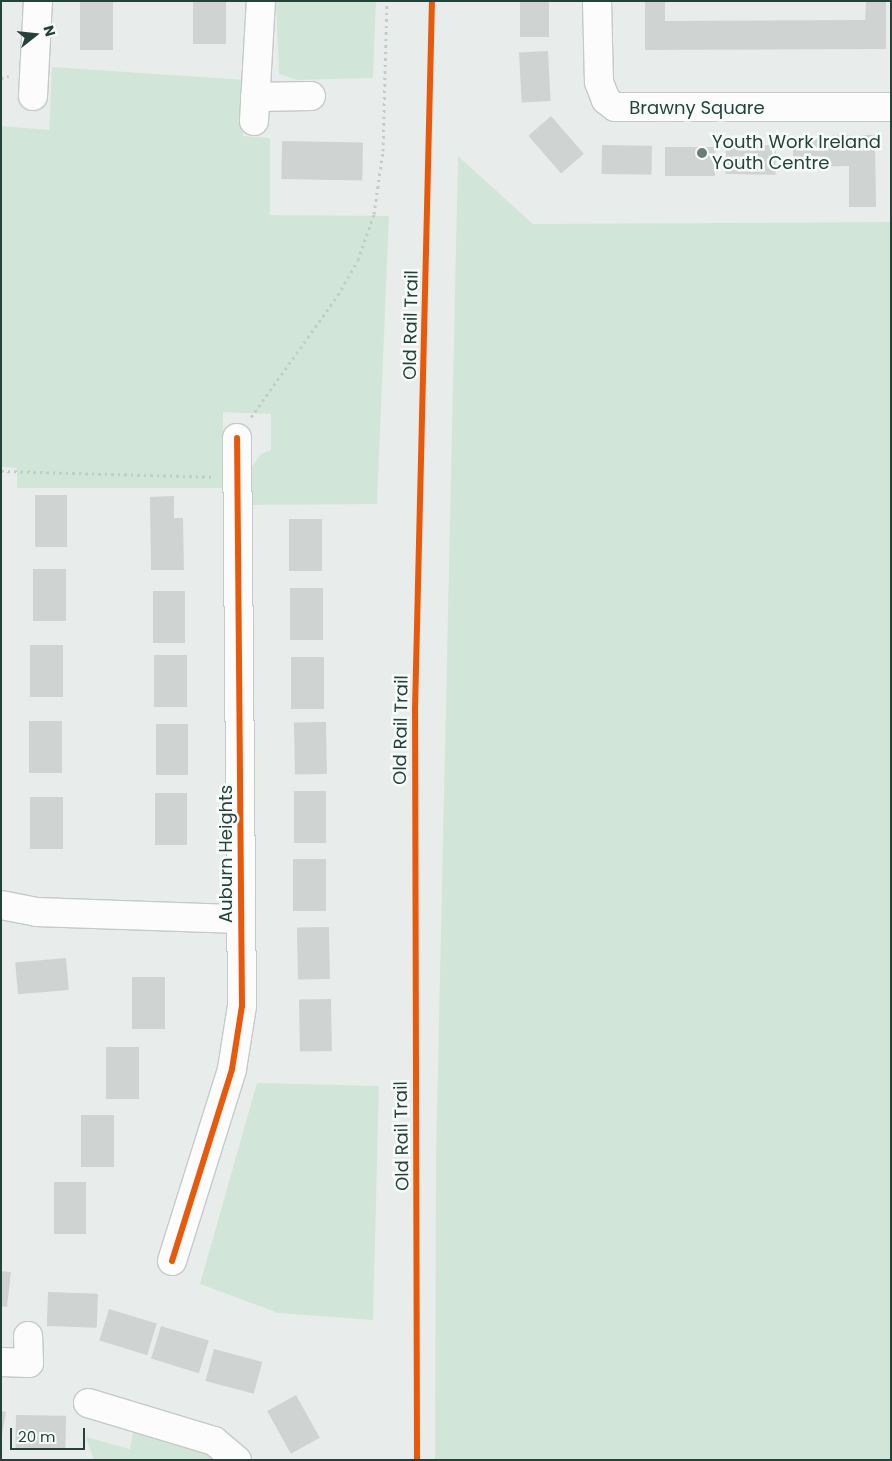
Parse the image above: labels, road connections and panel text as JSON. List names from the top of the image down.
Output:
{
  "streets": {
    "street": ["Brawny Square", "Auburn Heights"],
    "cycle path": ["Old Rail Trail"]
  },
  "places": ["Youth Work Ireland Youth Centre"],
  "scale_bar": "20 m",
  "north": "right"
}
